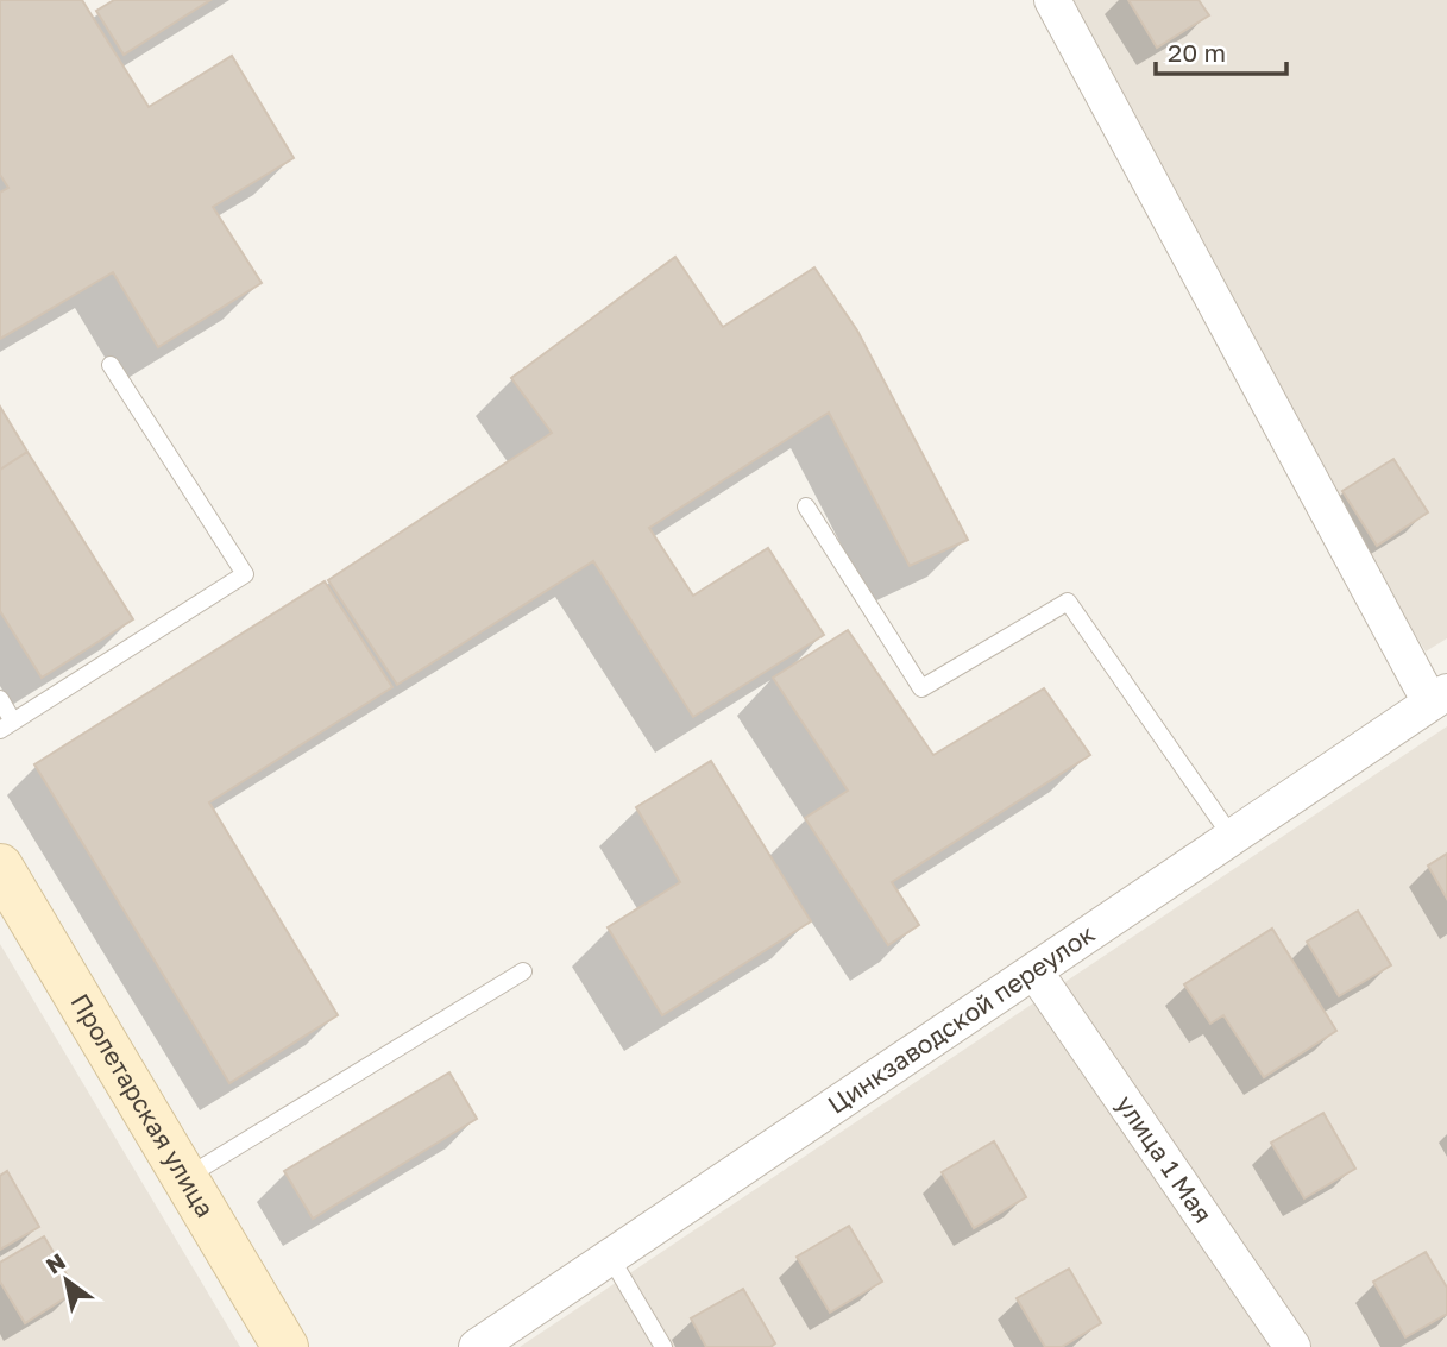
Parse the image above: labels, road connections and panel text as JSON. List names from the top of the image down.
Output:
{
  "streets": {
    "main road": ["Пролетарская улица"],
    "street": ["Цинкзаводской переулок", "улица 1 Мая"]
  },
  "crossings": [
    ["Цинкзаводской переулок", "улица 1 Мая"]
  ],
  "scale_bar": "20 m",
  "north": "top left"
}
